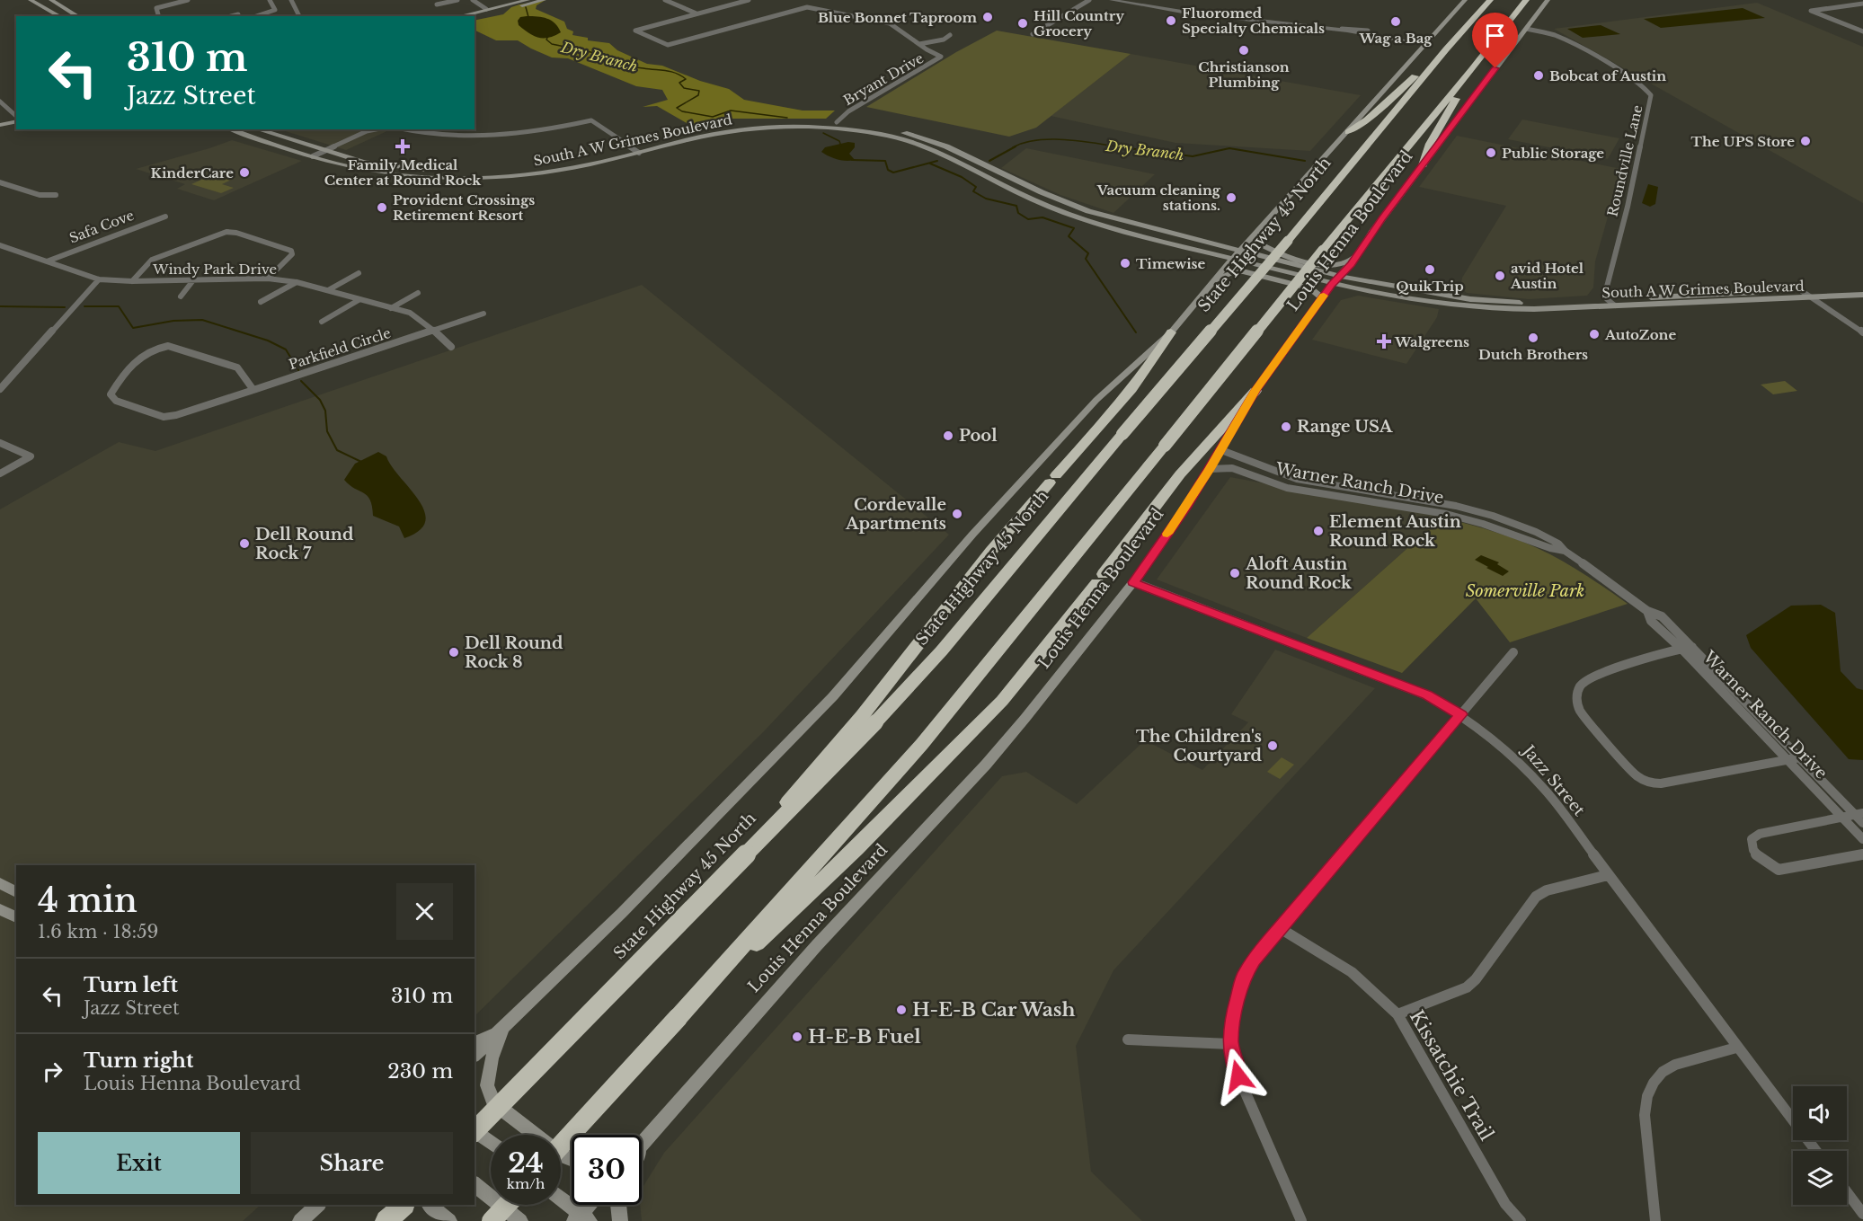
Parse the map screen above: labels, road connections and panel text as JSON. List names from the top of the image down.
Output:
{
  "streets": {
    "highway": ["State Highway 45 North"],
    "main road": ["South A W Grimes Boulevard", "Louis Henna Boulevard"],
    "street": [
      "Bryant Drive",
      "Roundville Lane",
      "Safa Cove",
      "Windy Park Drive",
      "Parkfield Circle",
      "Warner Ranch Drive",
      "Jazz Street",
      "Kissatchie Trail"
    ]
  },
  "crossings": [
    ["Bryant Drive", "South A W Grimes Boulevard"],
    ["South A W Grimes Boulevard", "Roundville Lane"],
    ["South A W Grimes Boulevard", "Louis Henna Boulevard"],
    ["Roundville Lane", "Louis Henna Boulevard"],
    ["Safa Cove", "Windy Park Drive"],
    ["Louis Henna Boulevard", "Warner Ranch Drive"],
    ["Louis Henna Boulevard", "Jazz Street"],
    ["Windy Park Drive", "Parkfield Circle"]
  ],
  "water": ["Dry Branch"],
  "parks": ["Somerville Park"],
  "places": {
    "other": [
      "Blue Bonnet Taproom",
      "Fluoromed Specialty Chemicals",
      "Wag a Bag",
      "Hill Country Grocery",
      "Christianson Plumbing",
      "Bobcat of Austin",
      "The UPS Store",
      "Public Storage",
      "KinderCare",
      "Vacuum cleaning stations.",
      "Provident Crossings Retirement Resort",
      "Timewise",
      "QuikTrip",
      "avid Hotel Austin",
      "AutoZone",
      "Dutch Brothers",
      "Range USA",
      "Pool",
      "Cordevalle Apartments",
      "Element Austin Round Rock",
      "Dell Round Rock 7",
      "Aloft Austin Round Rock",
      "Dell Round Rock 8",
      "The Children's Courtyard",
      "H-E-B Car Wash",
      "H-E-B Fuel"
    ],
    "health": ["Family Medical Center at Round Rock", "Walgreens"]
  },
  "page": {
    "turn": ["310 m", "Jazz Street"],
    "heading": ["4 min", "1.6 km · 18:59"],
    "list": [
      {
        "name": "Turn left",
        "note": "Jazz Street",
        "value": "310 m"
      },
      {
        "name": "Turn right",
        "note": "Louis Henna Boulevard",
        "value": "230 m"
      }
    ],
    "buttons": ["Exit", "Share"],
    "speed": "24 km/h",
    "limit": "30"
  }
}
